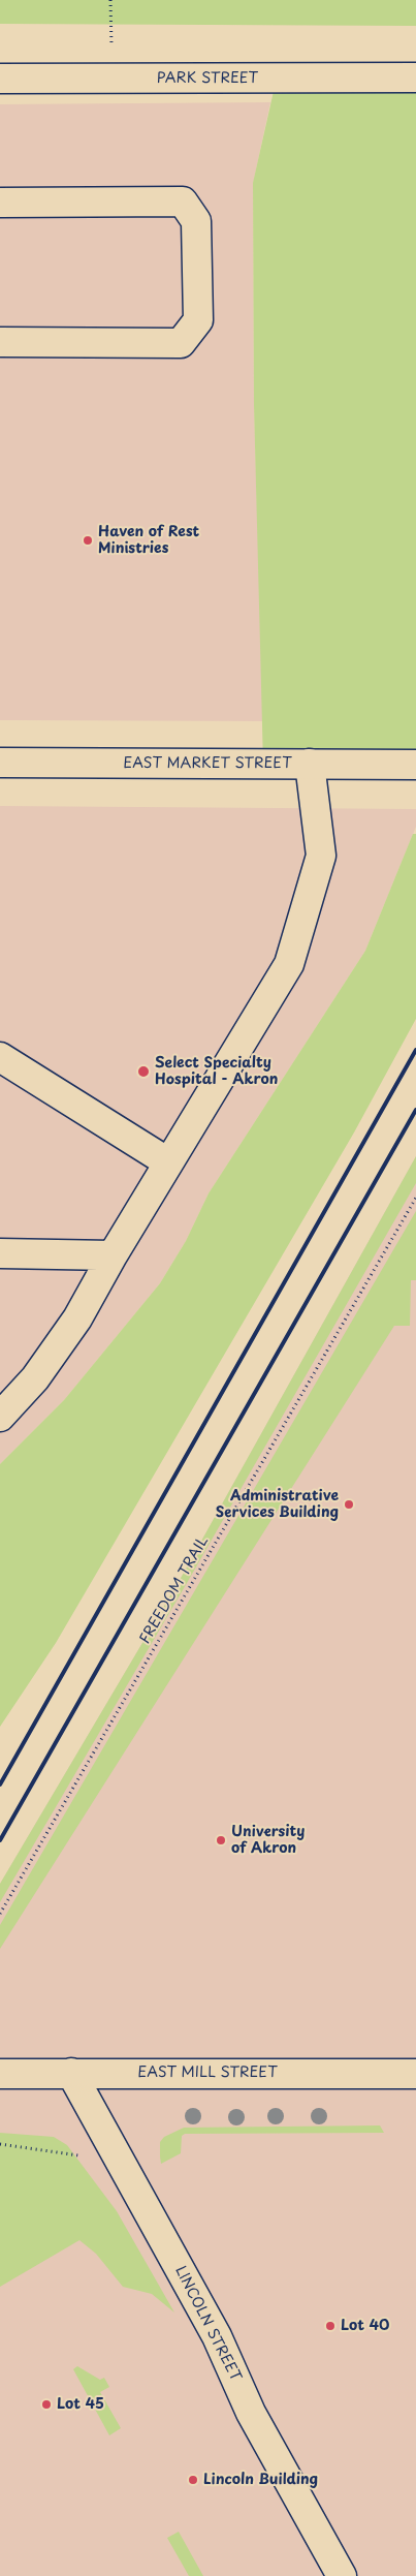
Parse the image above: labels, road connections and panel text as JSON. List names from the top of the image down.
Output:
{
  "streets": {
    "street": [
      "PARK STREET",
      "EAST MARKET STREET",
      "EAST MILL STREET",
      "LINCOLN STREET"
    ],
    "path": ["FREEDOM TRAIL"]
  },
  "crossings": [
    ["EAST MILL STREET", "LINCOLN STREET"]
  ],
  "places": [
    "Haven of Rest Ministries",
    "Select Specialty Hospital - Akron",
    "Administrative Services Building",
    "University of Akron",
    "Lot 40",
    "Lot 45",
    "Lincoln Building"
  ]
}
